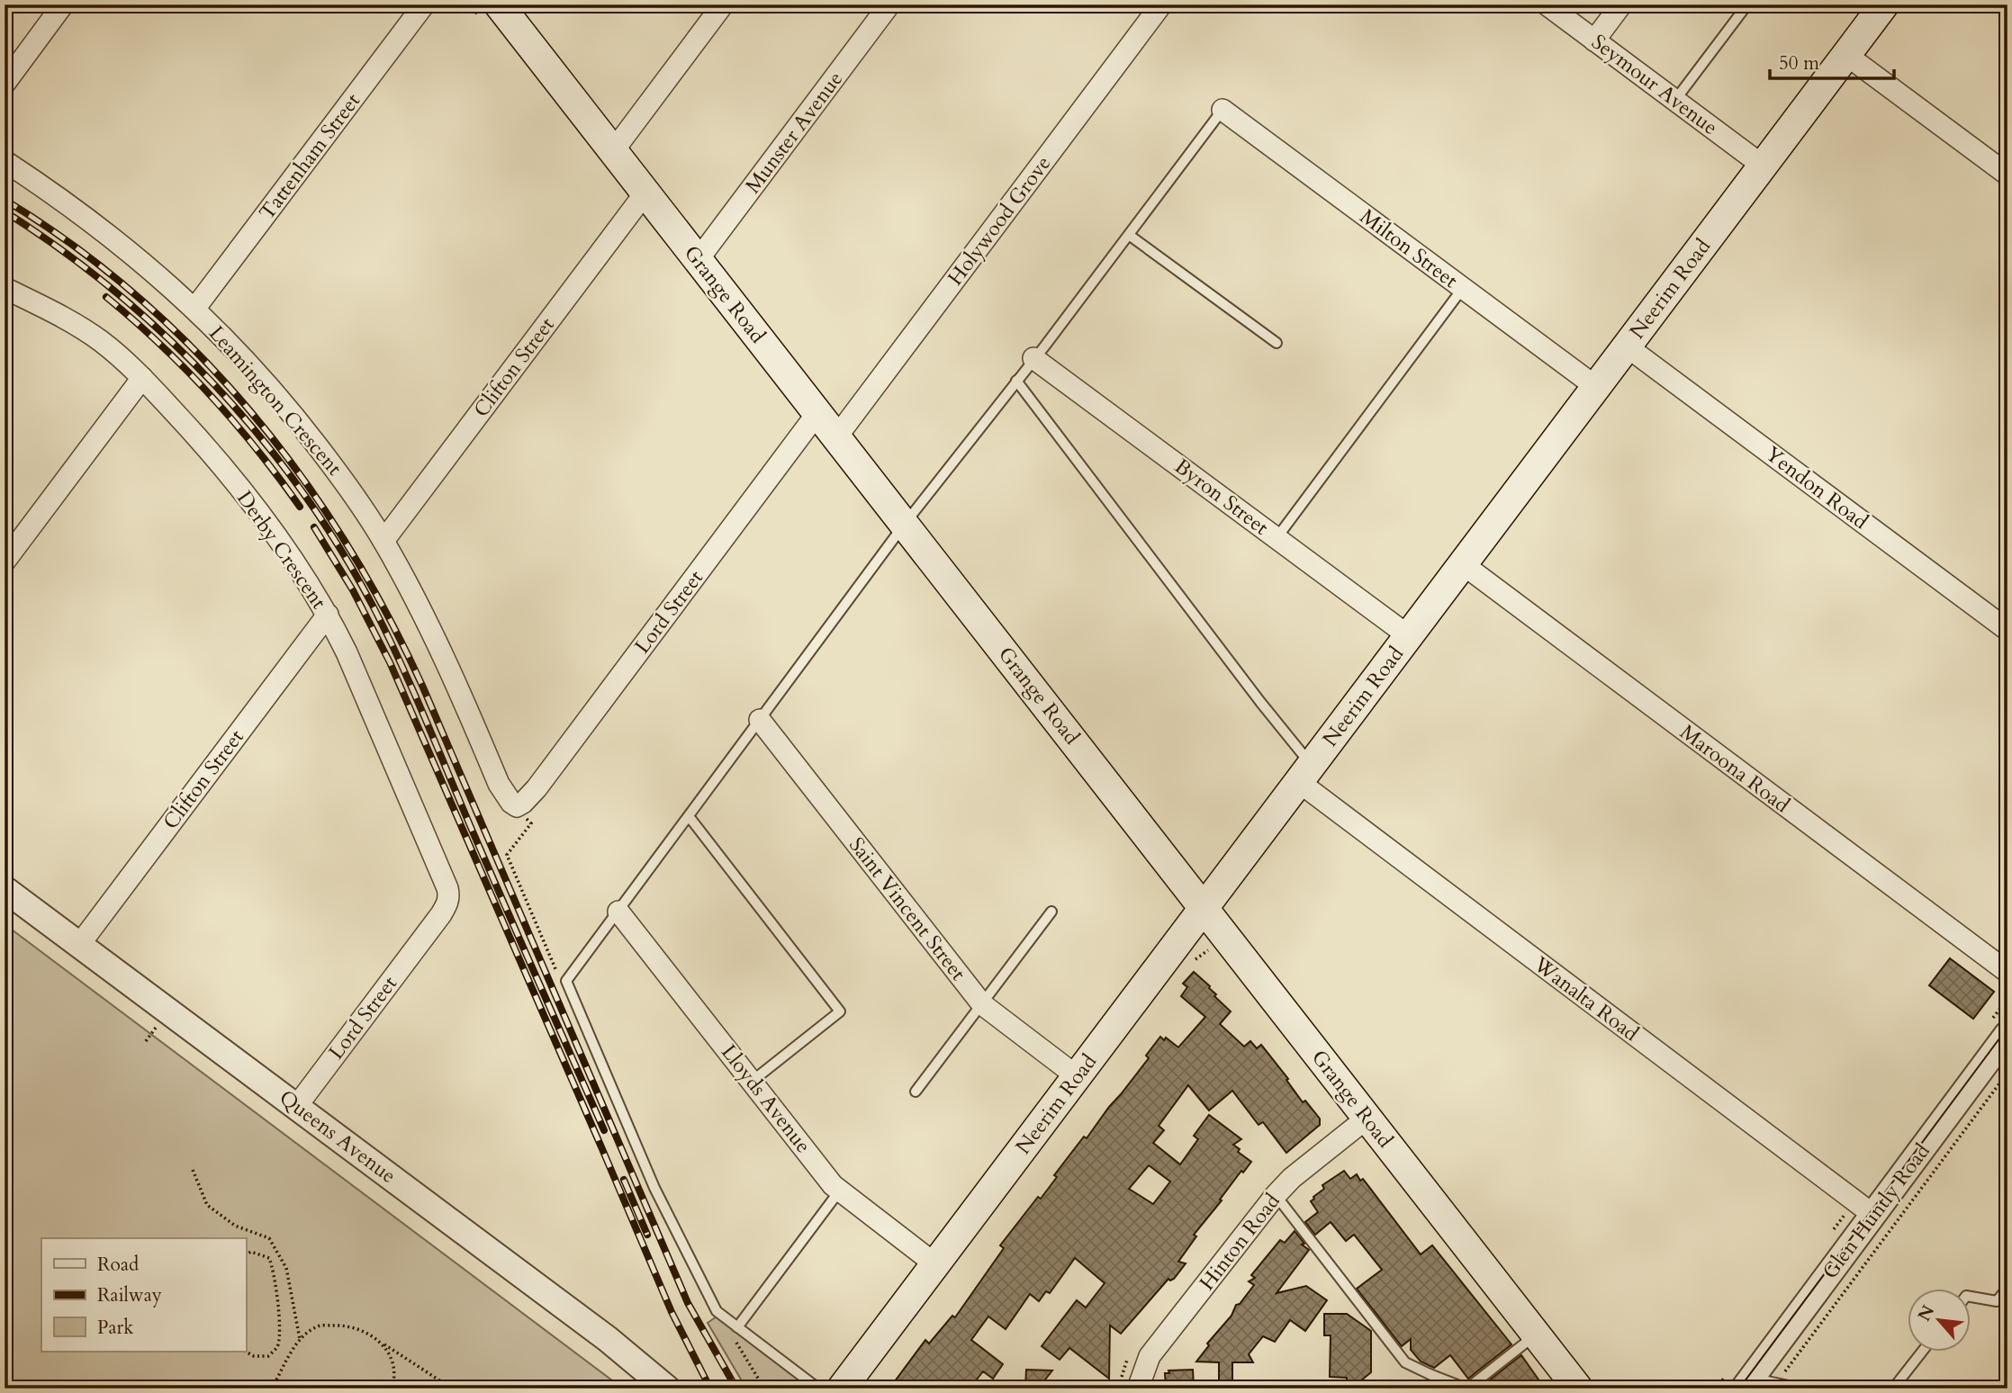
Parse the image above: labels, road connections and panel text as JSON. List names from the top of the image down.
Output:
{
  "streets": {
    "main road": ["Neerim Road", "Grange Road"],
    "street": [
      "Seymour Avenue",
      "Munster Avenue",
      "Tattenham Street",
      "Holywood Grove",
      "Milton Street",
      "Clifton Street",
      "Leamington Crescent",
      "Yendon Road",
      "Byron Street",
      "Derby Crescent",
      "Lord Street",
      "Maroona Road",
      "Saint Vincent Street",
      "Wanalta Road",
      "Lloyds Avenue",
      "Queens Avenue",
      "Glen Huntly Road",
      "Hinton Road"
    ]
  },
  "crossings": [
    ["Seymour Avenue", "Neerim Road"],
    ["Munster Avenue", "Grange Road"],
    ["Tattenham Street", "Leamington Crescent"],
    ["Holywood Grove", "Grange Road"],
    ["Milton Street", "Neerim Road"],
    ["Neerim Road", "Grange Road"],
    ["Neerim Road", "Yendon Road"],
    ["Neerim Road", "Byron Street"],
    ["Neerim Road", "Maroona Road"],
    ["Neerim Road", "Saint Vincent Street"],
    ["Neerim Road", "Wanalta Road"],
    ["Neerim Road", "Lloyds Avenue"],
    ["Grange Road", "Clifton Street"],
    ["Grange Road", "Lord Street"],
    ["Grange Road", "Hinton Road"],
    ["Clifton Street", "Leamington Crescent"],
    ["Clifton Street", "Derby Crescent"],
    ["Clifton Street", "Queens Avenue"],
    ["Leamington Crescent", "Lord Street"],
    ["Derby Crescent", "Lord Street"],
    ["Lord Street", "Queens Avenue"],
    ["Wanalta Road", "Glen Huntly Road"]
  ],
  "legend": ["Road", "Railway", "Park"],
  "scale_bar": "50 m",
  "north": "top left"
}
